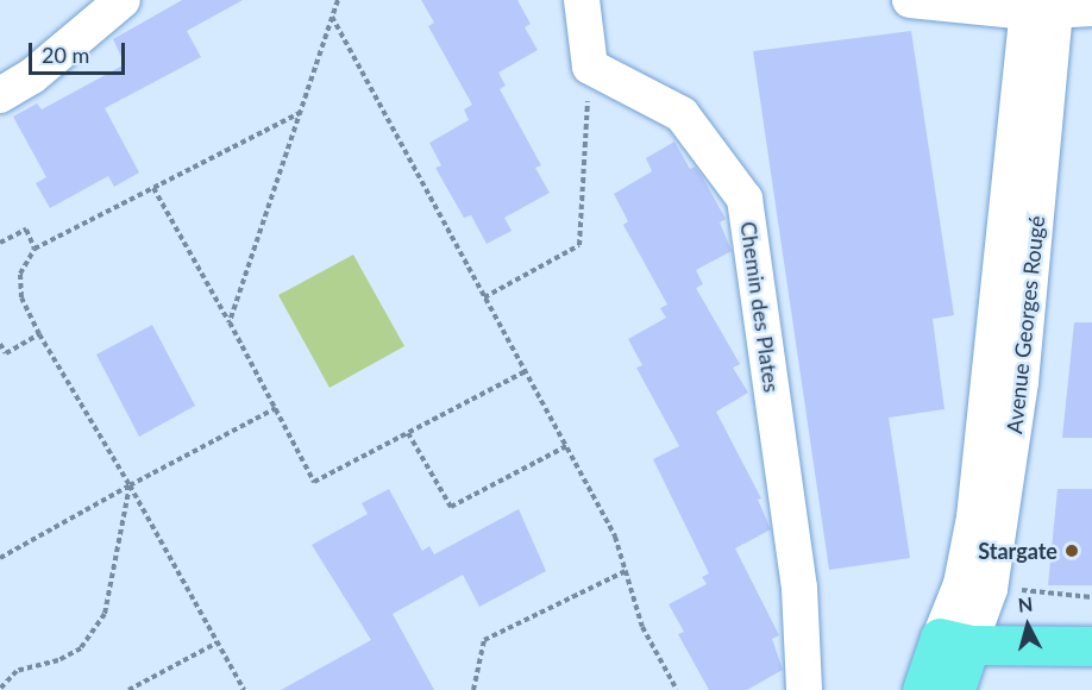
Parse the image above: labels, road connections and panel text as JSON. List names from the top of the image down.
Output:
{
  "streets": {
    "street": ["Chemin des Plates", "Avenue Georges Rougé"]
  },
  "places": ["Stargate"],
  "scale_bar": "20 m",
  "north": "top"
}
